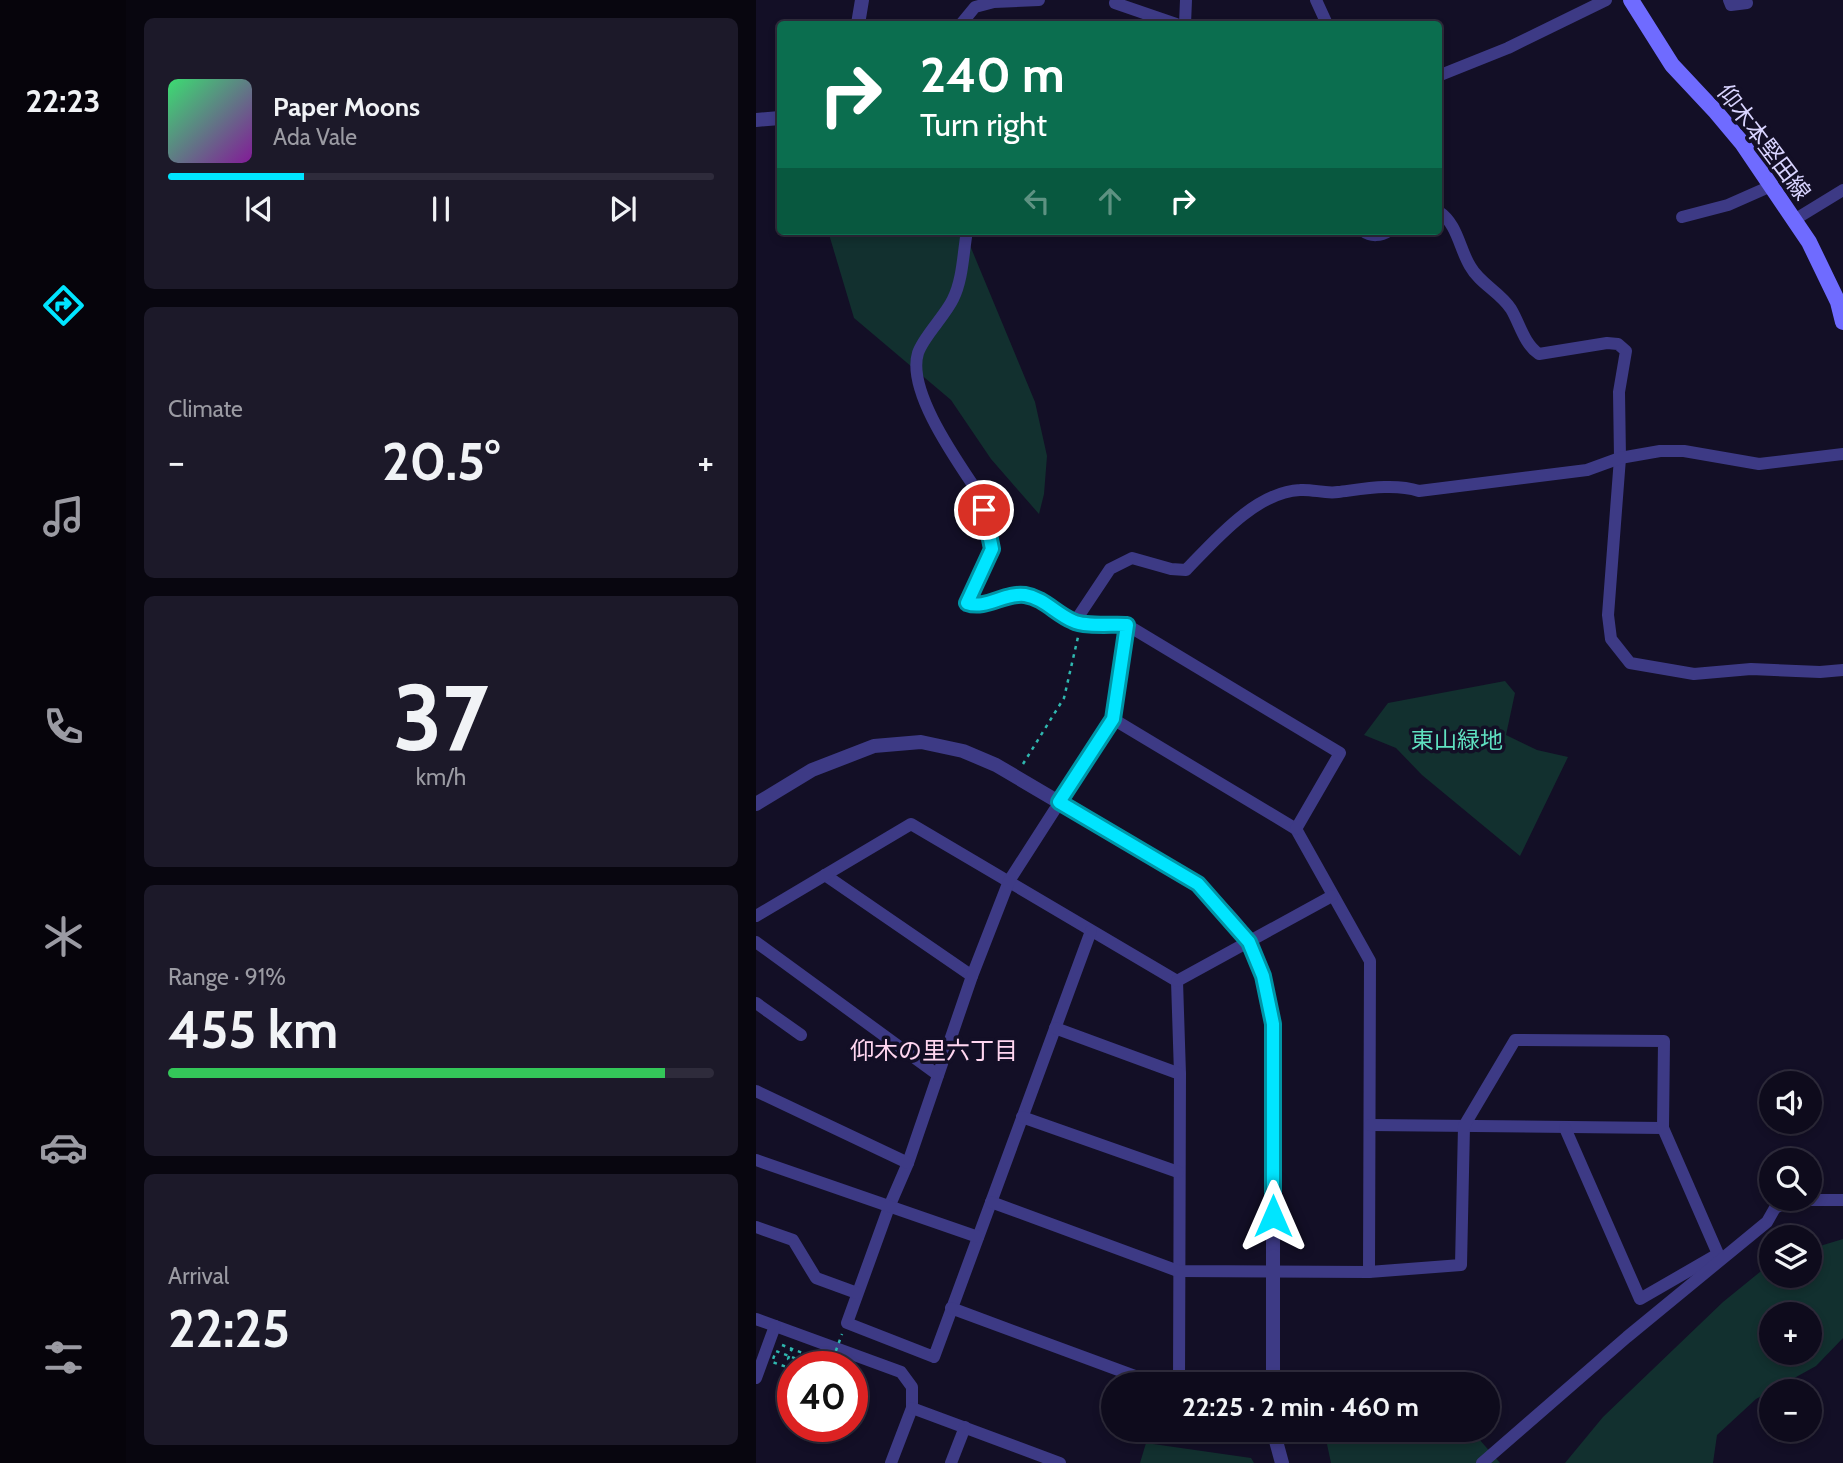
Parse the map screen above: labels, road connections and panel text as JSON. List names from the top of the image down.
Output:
{
  "streets": {
    "main road": ["仰木本堅田線"]
  },
  "districts": ["仰木の里六丁目"],
  "parks": ["東山緑地"],
  "page": {
    "tabs": "22:23",
    "turn": ["240 m", "Turn right"],
    "song": ["Paper Moons", "Ada Vale"],
    "tile": [
      "Climate",
      ["37", "km/h"],
      ["Range · 91%", "455 km"],
      ["Arrival", "22:25"]
    ],
    "heat": ["−", "20.5°", "+"],
    "map_buttons": ["+", "−"],
    "limit": "40",
    "trip": "22:25 · 2 min · 460 m"
  }
}
